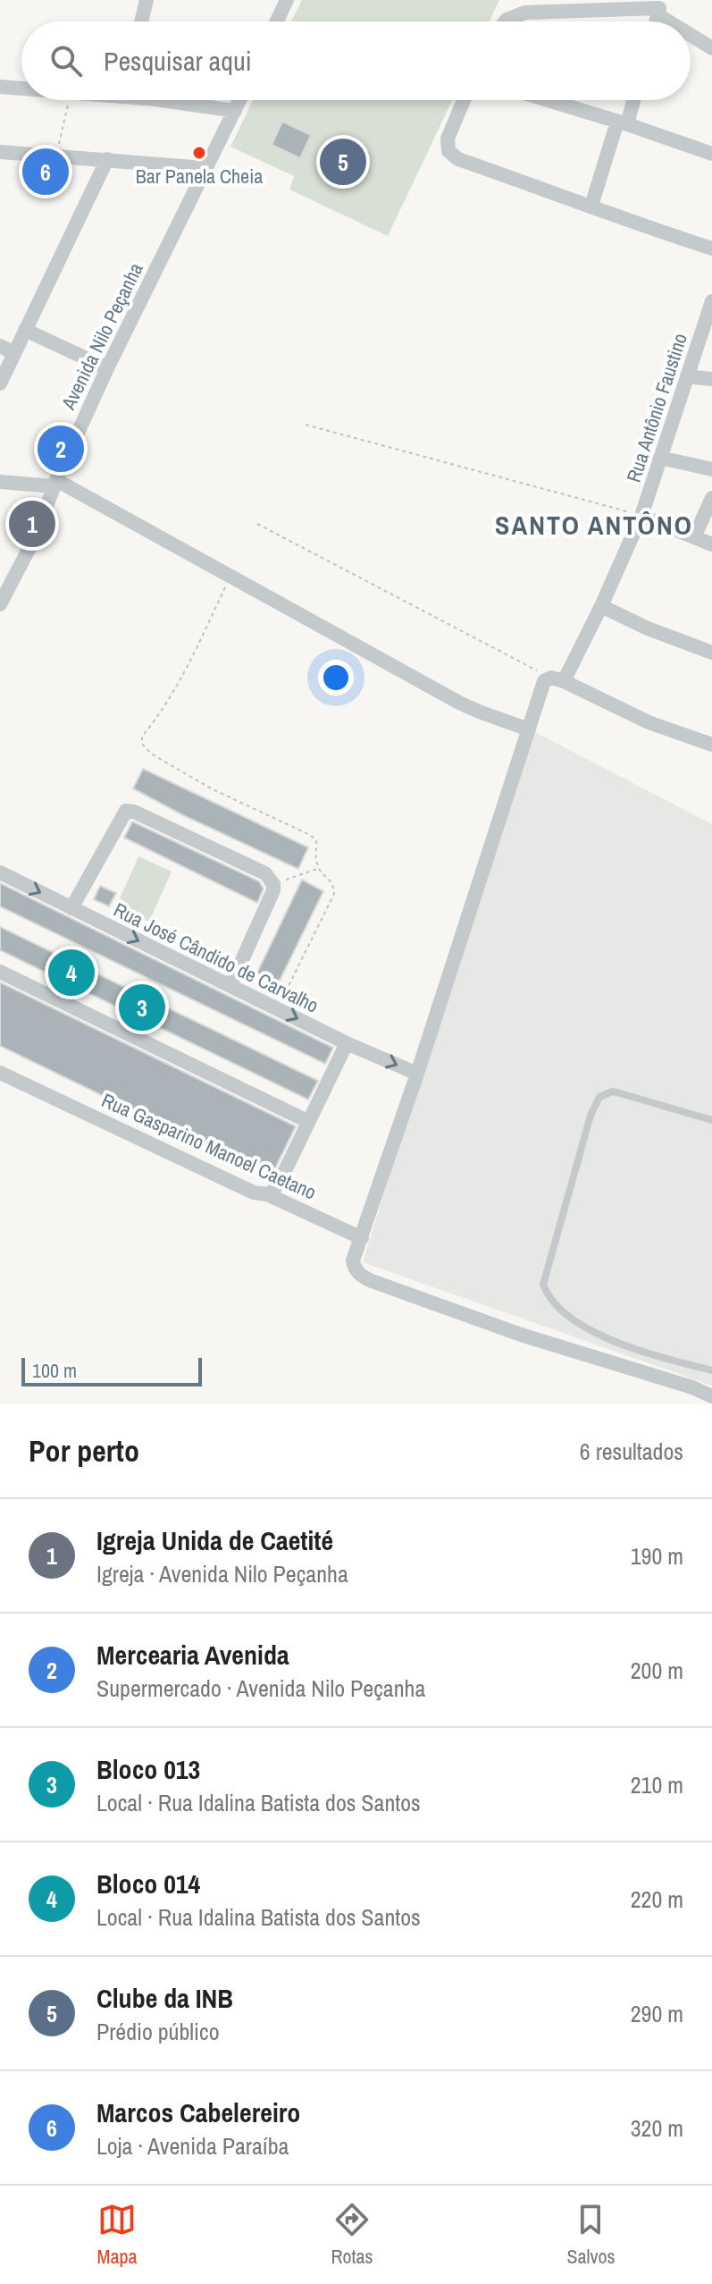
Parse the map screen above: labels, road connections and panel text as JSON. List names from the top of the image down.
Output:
{
  "streets": {
    "street": [
      "Avenida Nilo Peçanha",
      "Rua Antônio Faustino",
      "Rua José Cândido de Carvalho",
      "Rua Gasparino Manoel Caetano"
    ]
  },
  "crossings": [
    ["Rua Antônio Faustino", "Rua José Cândido de Carvalho"],
    ["Rua Antônio Faustino", "Rua Gasparino Manoel Caetano"]
  ],
  "districts": ["SANTO ANTÔNO"],
  "places": ["Bar Panela Cheia"],
  "scale_bar": "100 m",
  "page": {
    "search": "Pesquisar aqui",
    "pins": [
      "5",
      "6",
      "2",
      "1",
      "4",
      "3"
    ],
    "scale": "100 m",
    "heading": ["Por perto", "6 resultados"],
    "list": [
      {
        "mark": "1",
        "name": "Igreja Unida de Caetité",
        "note": "Igreja · Avenida Nilo Peçanha",
        "value": "190 m"
      },
      {
        "mark": "2",
        "name": "Mercearia Avenida",
        "note": "Supermercado · Avenida Nilo Peçanha",
        "value": "200 m"
      },
      {
        "mark": "3",
        "name": "Bloco 013",
        "note": "Local · Rua Idalina Batista dos Santos",
        "value": "210 m"
      },
      {
        "mark": "4",
        "name": "Bloco 014",
        "note": "Local · Rua Idalina Batista dos Santos",
        "value": "220 m"
      },
      {
        "mark": "5",
        "name": "Clube da INB",
        "note": "Prédio público",
        "value": "290 m"
      },
      {
        "mark": "6",
        "name": "Marcos Cabelereiro",
        "note": "Loja · Avenida Paraíba",
        "value": "320 m"
      }
    ],
    "nav": ["Mapa", "Rotas", "Salvos"]
  }
}
